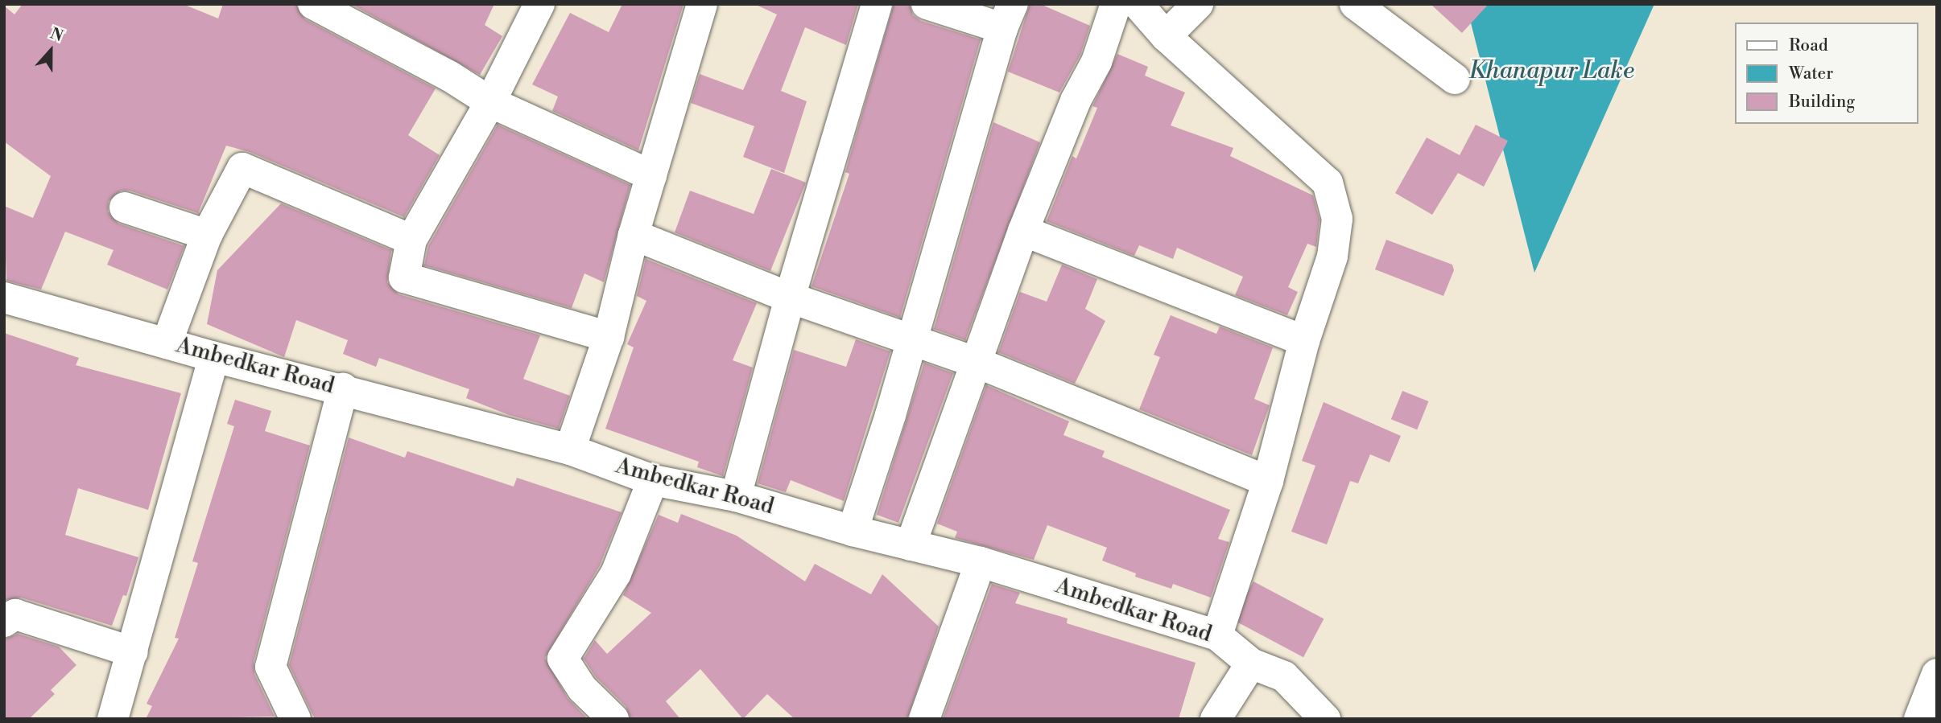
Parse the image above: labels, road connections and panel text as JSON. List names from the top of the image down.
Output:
{
  "streets": {
    "street": ["Ambedkar Road"]
  },
  "water": ["Khanapur Lake"],
  "legend": ["Road", "Water", "Building"],
  "north": "top"
}
